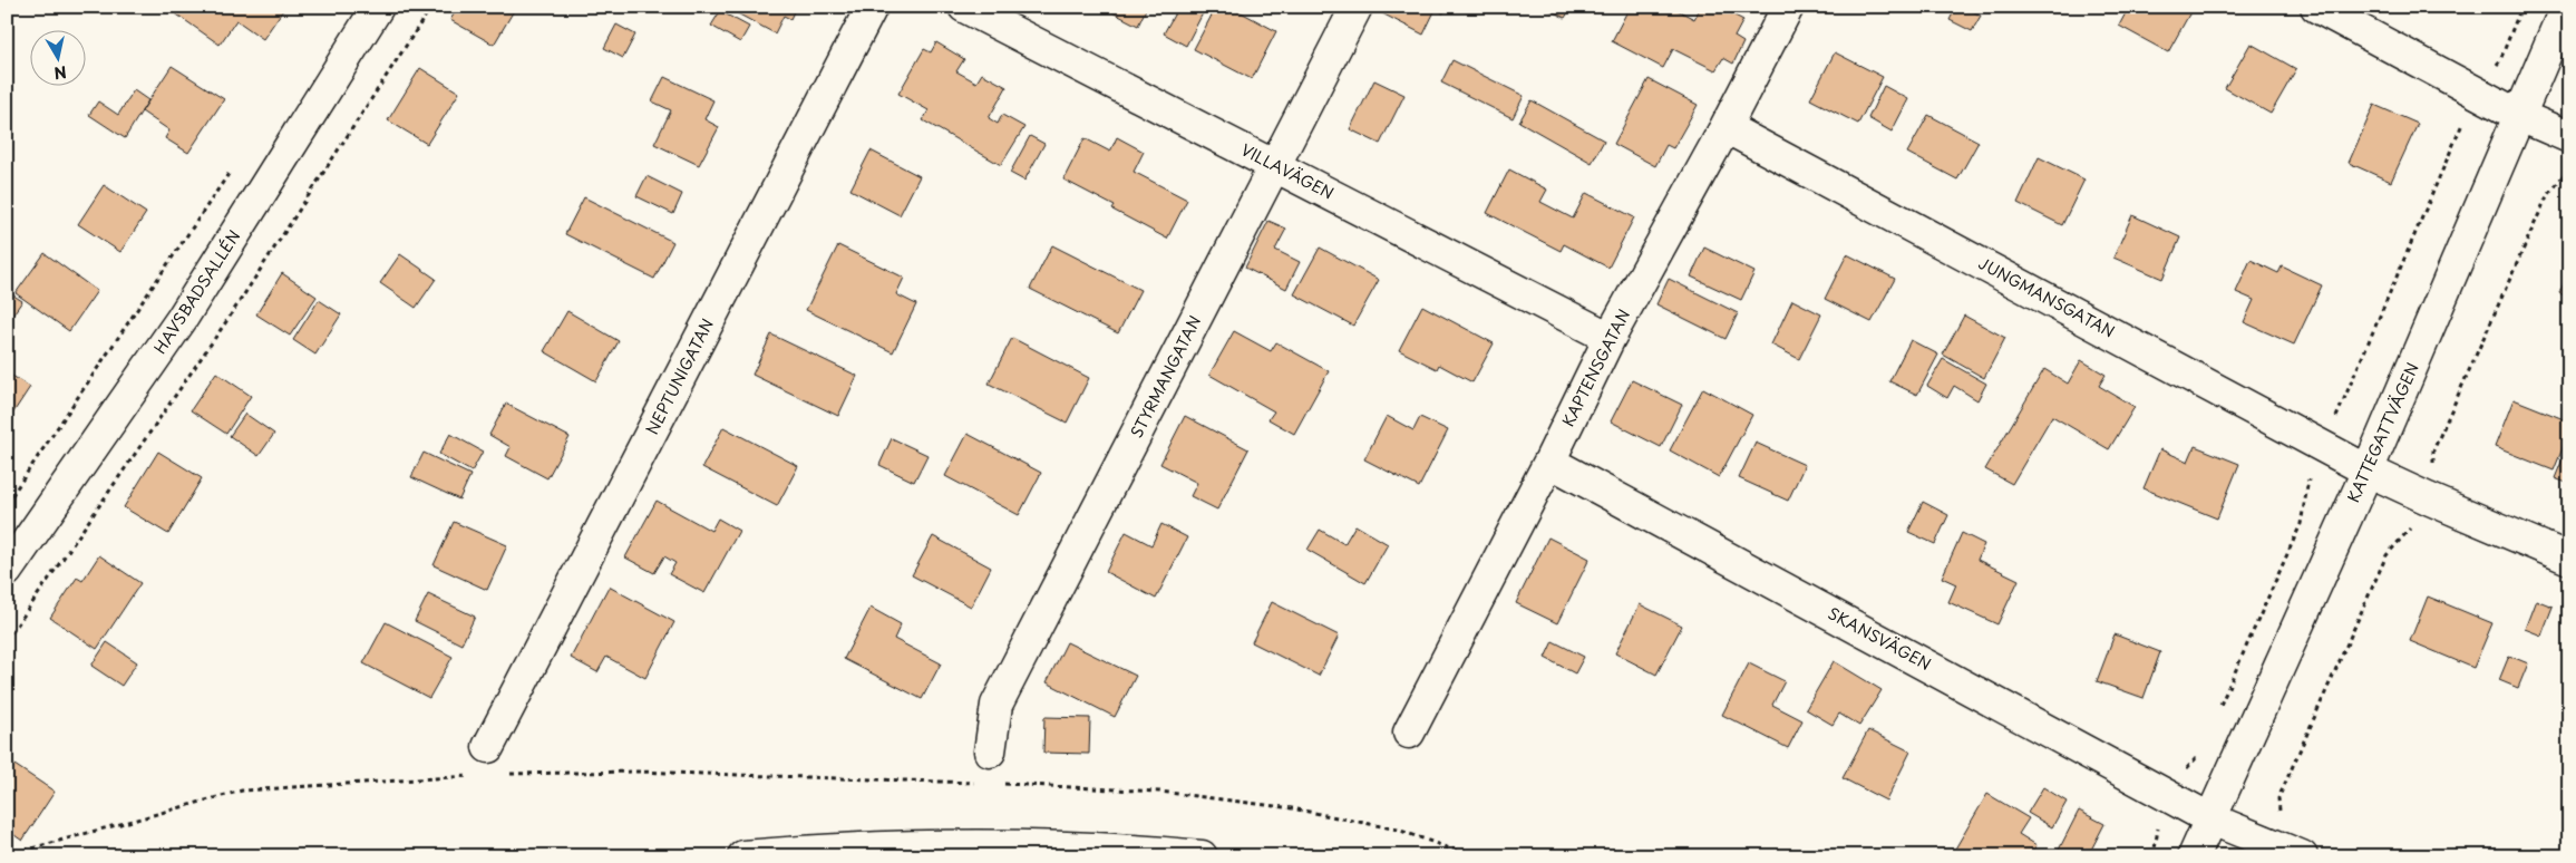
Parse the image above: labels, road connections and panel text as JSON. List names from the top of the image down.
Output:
{
  "streets": {
    "street": [
      "VILLAVÄGEN",
      "HAVSBADSALLÉN",
      "JUNGMANSGATAN",
      "KAPTENSGATAN",
      "NEPTUNIGATAN",
      "STYRMANGATAN",
      "KATTEGATTVÄGEN",
      "SKANSVÄGEN"
    ]
  },
  "crossings": [
    ["VILLAVÄGEN", "KAPTENSGATAN"],
    ["VILLAVÄGEN", "STYRMANGATAN"],
    ["JUNGMANSGATAN", "KAPTENSGATAN"],
    ["JUNGMANSGATAN", "KATTEGATTVÄGEN"],
    ["KAPTENSGATAN", "SKANSVÄGEN"],
    ["KATTEGATTVÄGEN", "SKANSVÄGEN"]
  ],
  "north": "bottom"
}
